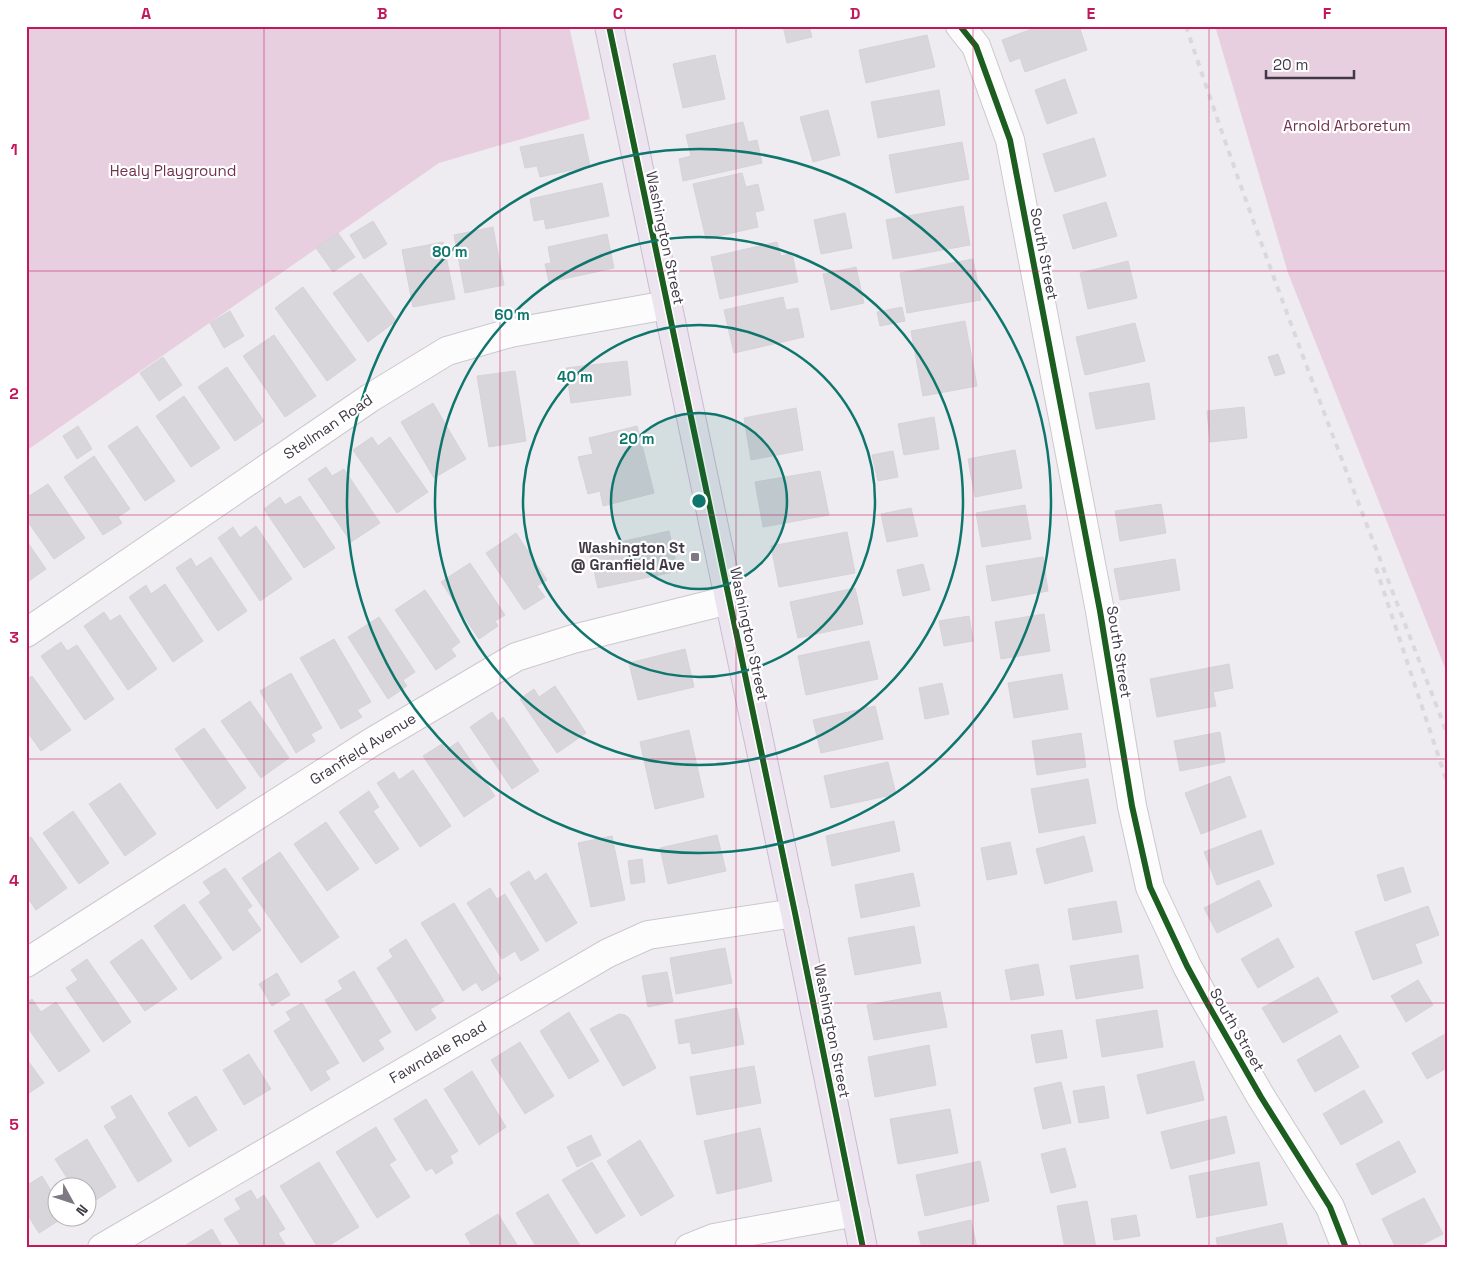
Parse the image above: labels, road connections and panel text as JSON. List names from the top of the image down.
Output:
{
  "streets": {
    "main road": ["Washington Street"],
    "street": [
      "South Street",
      "Stellman Road",
      "Granfield Avenue",
      "Fawndale Road"
    ]
  },
  "crossings": [
    ["Washington Street", "Stellman Road"],
    ["Washington Street", "Granfield Avenue"],
    ["Washington Street", "Fawndale Road"]
  ],
  "parks": ["Arnold Arboretum", "Healy Playground"],
  "places": {
    "transit": ["Washington St @ Granfield Ave"]
  },
  "scale_bar": "20 m",
  "north": "bottom right",
  "grid": {
    "columns": [
      "A",
      "B",
      "C",
      "D",
      "E",
      "F"
    ],
    "rows": [
      "1",
      "2",
      "3",
      "4",
      "5"
    ]
  },
  "rings": [
    "80 m",
    "60 m",
    "40 m",
    "20 m"
  ]
}
